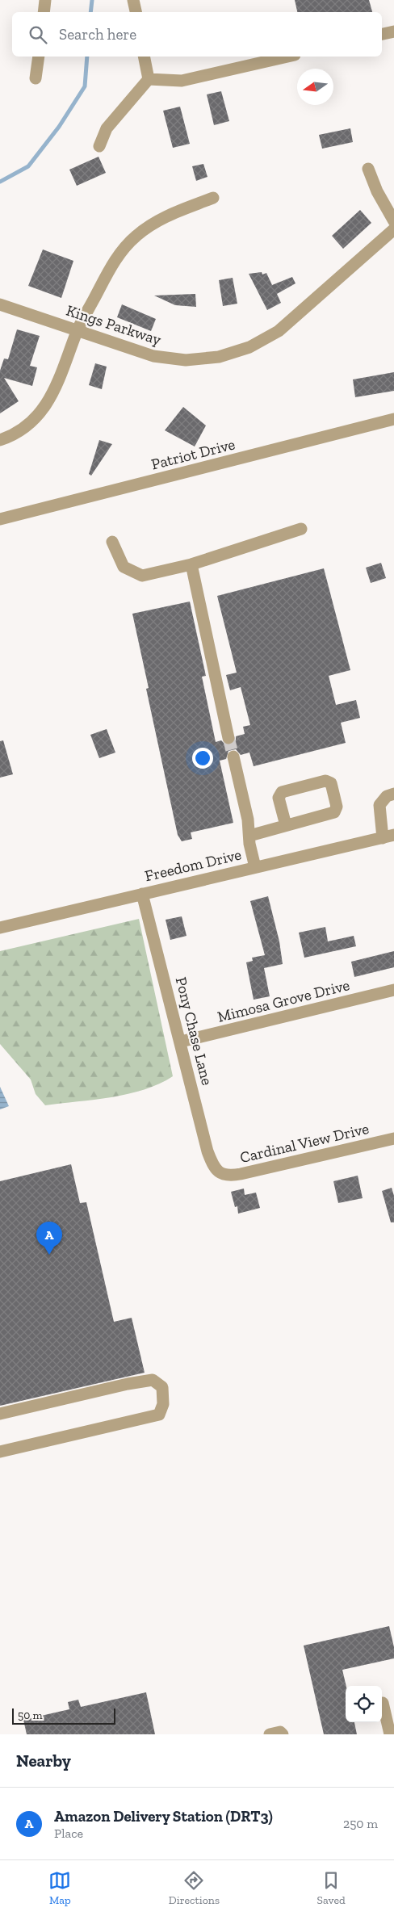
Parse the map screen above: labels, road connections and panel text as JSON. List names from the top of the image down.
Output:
{
  "streets": {
    "street": [
      "Kings Parkway",
      "Patriot Drive",
      "Freedom Drive",
      "Mimosa Grove Drive",
      "Pony Chase Lane",
      "Cardinal View Drive"
    ]
  },
  "crossings": [
    ["Freedom Drive", "Pony Chase Lane"],
    ["Mimosa Grove Drive", "Pony Chase Lane"],
    ["Pony Chase Lane", "Cardinal View Drive"]
  ],
  "scale_bar": "50 m",
  "north": "left",
  "page": {
    "search": "Search here",
    "pins": "A",
    "scale": "50 m",
    "heading": "Nearby",
    "list": [
      {
        "mark": "A",
        "name": "Amazon Delivery Station (DRT3)",
        "note": "Place",
        "value": "250 m"
      }
    ],
    "nav": ["Map", "Directions", "Saved"]
  }
}
